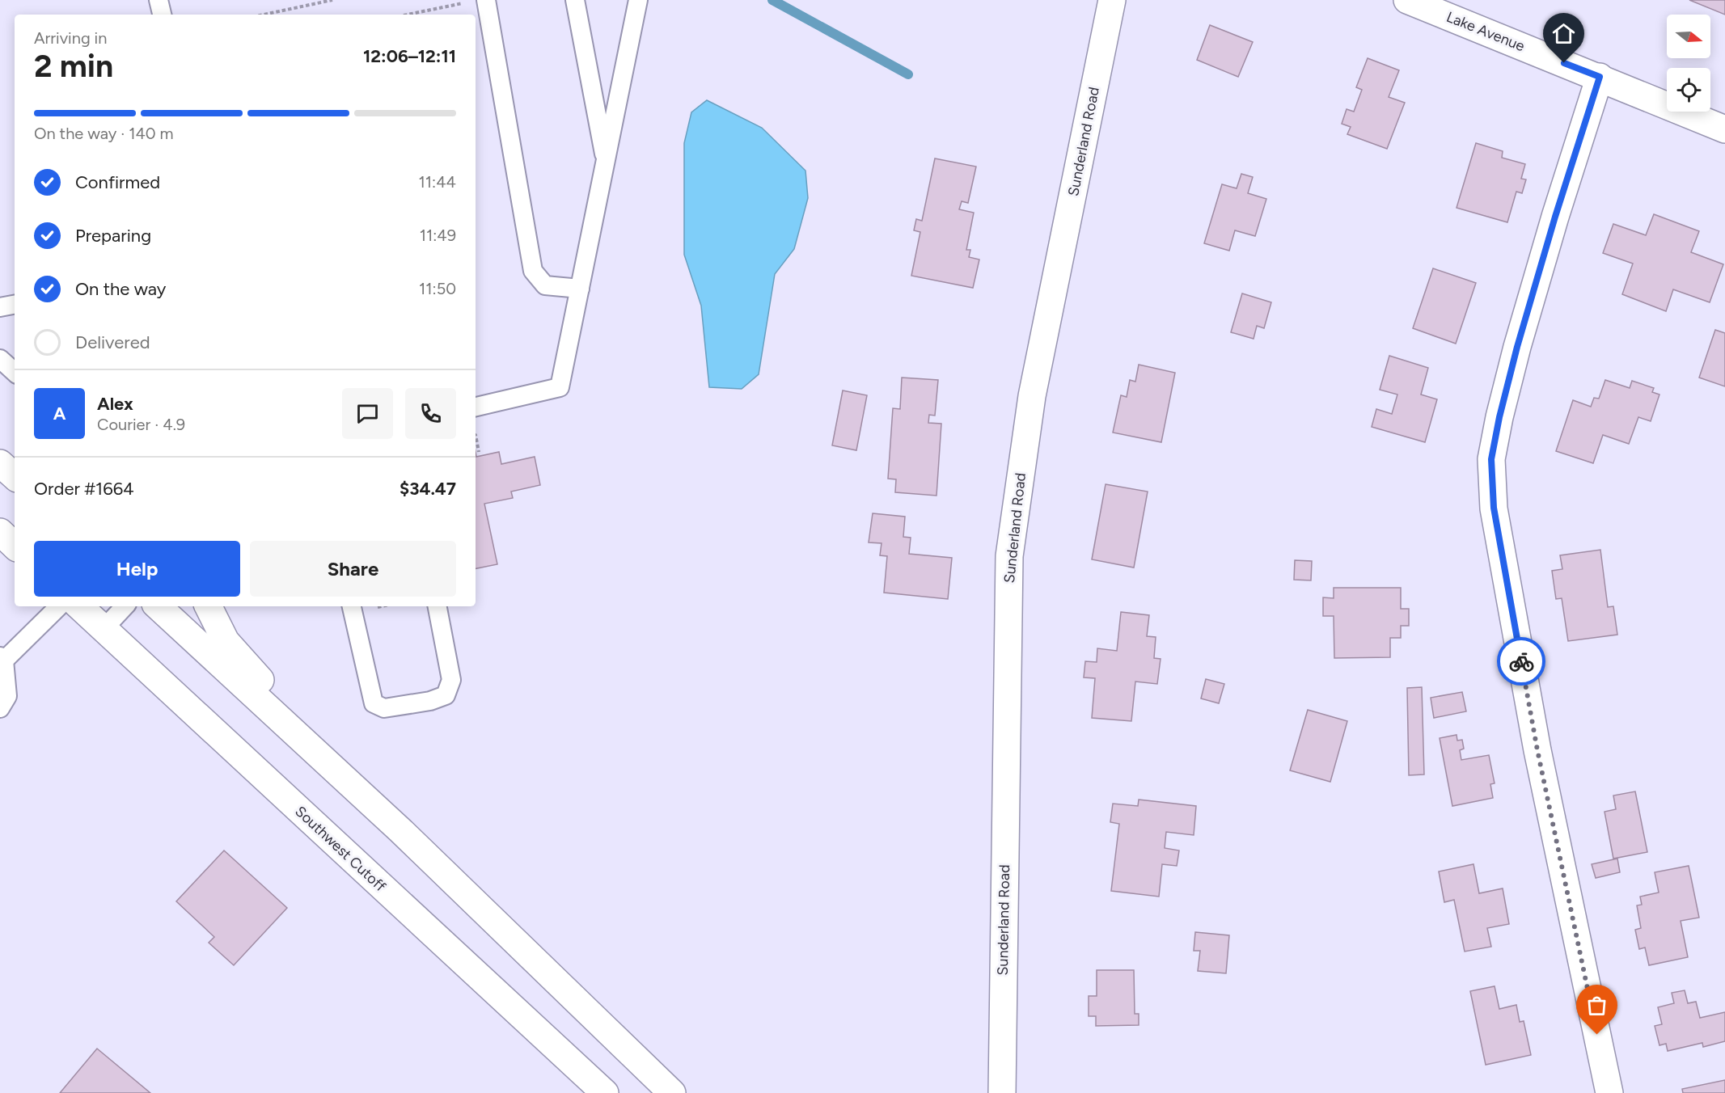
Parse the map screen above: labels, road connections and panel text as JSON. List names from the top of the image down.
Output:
{
  "streets": {
    "main road": ["Lake Avenue", "Sunderland Road", "Southwest Cutoff"]
  },
  "north": "right",
  "page": {
    "heading": ["2 min", "Arriving in", "12:06–12:11"],
    "panel": [
      "Alex",
      "Courier · 4.9",
      "Order #1664",
      "$34.47"
    ],
    "bar": "On the way · 140 m",
    "list": [
      ["Confirmed", "11:44"],
      ["Preparing", "11:49"],
      ["On the way", "11:50"],
      "Delivered"
    ],
    "round": "A",
    "buttons": ["Help", "Share"]
  }
}
